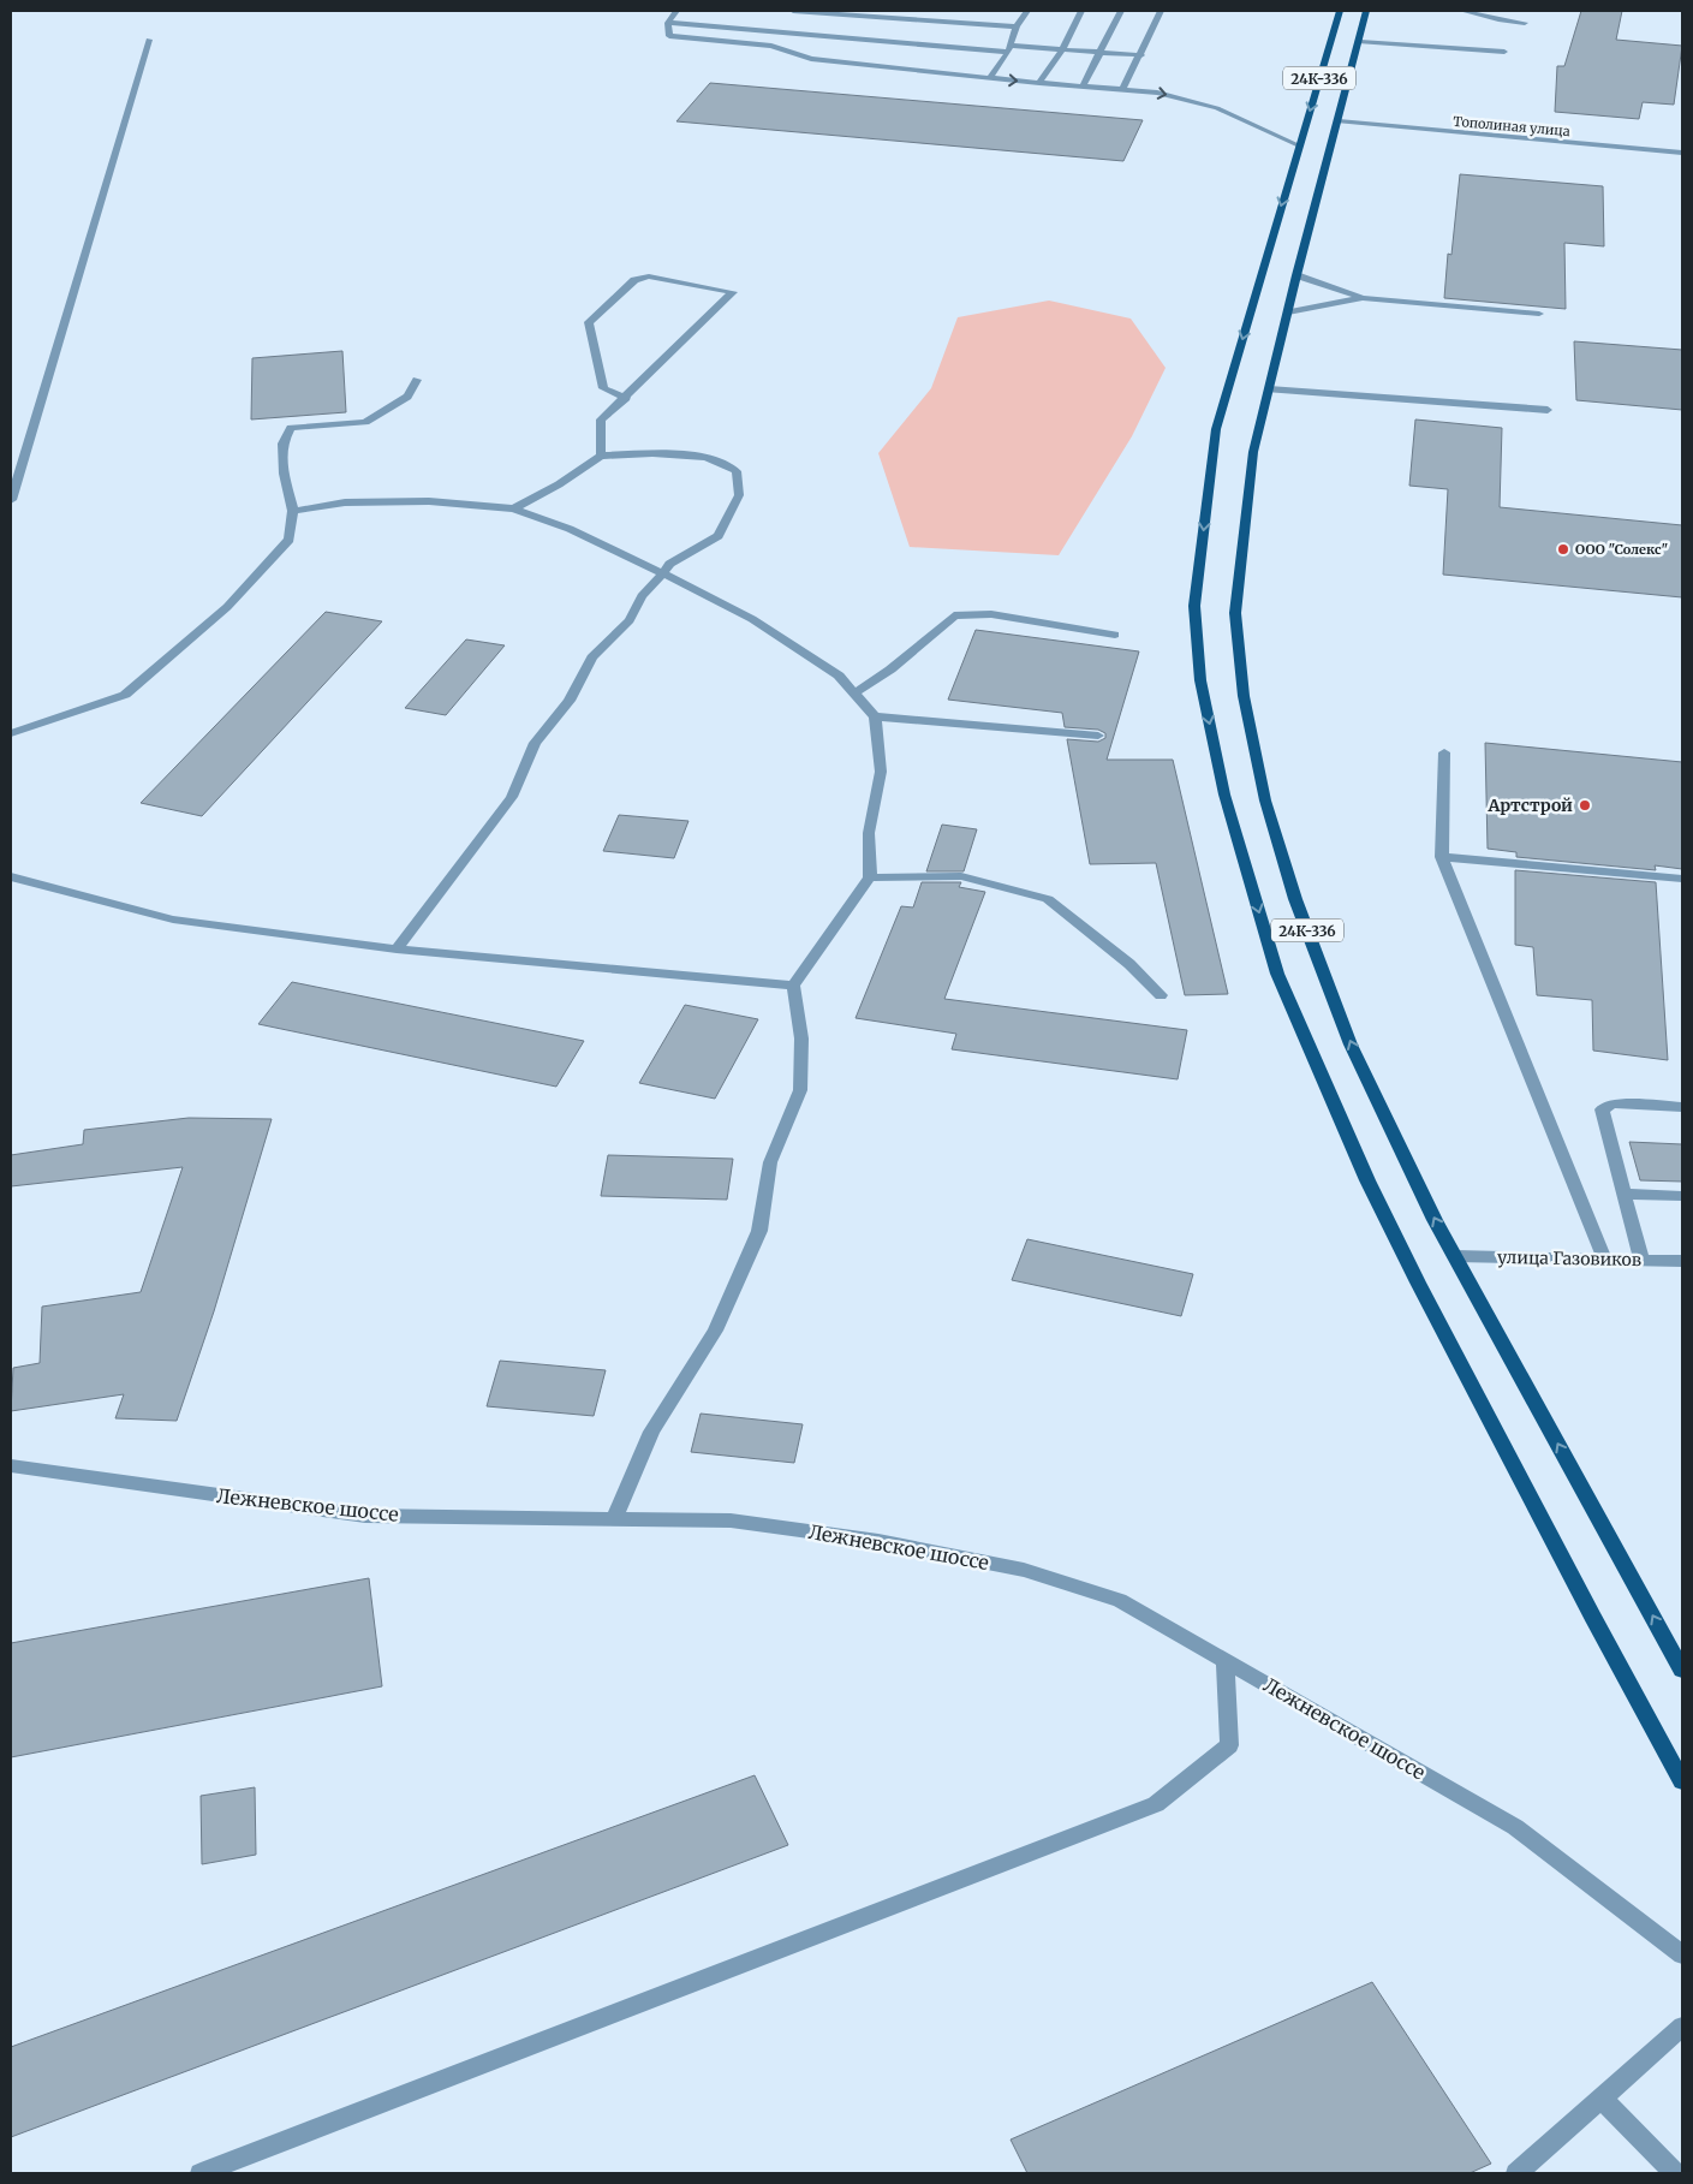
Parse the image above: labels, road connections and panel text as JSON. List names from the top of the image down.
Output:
{
  "streets": {
    "main road": ["24К-336"],
    "street": ["Тополиная улица", "улица Газовиков", "Лежневское шоссе"]
  },
  "crossings": [
    ["24К-336", "Тополиная улица"],
    ["24К-336", "улица Газовиков"]
  ],
  "places": ["ООО \"Солекс\"", "Артстрой"]
}
